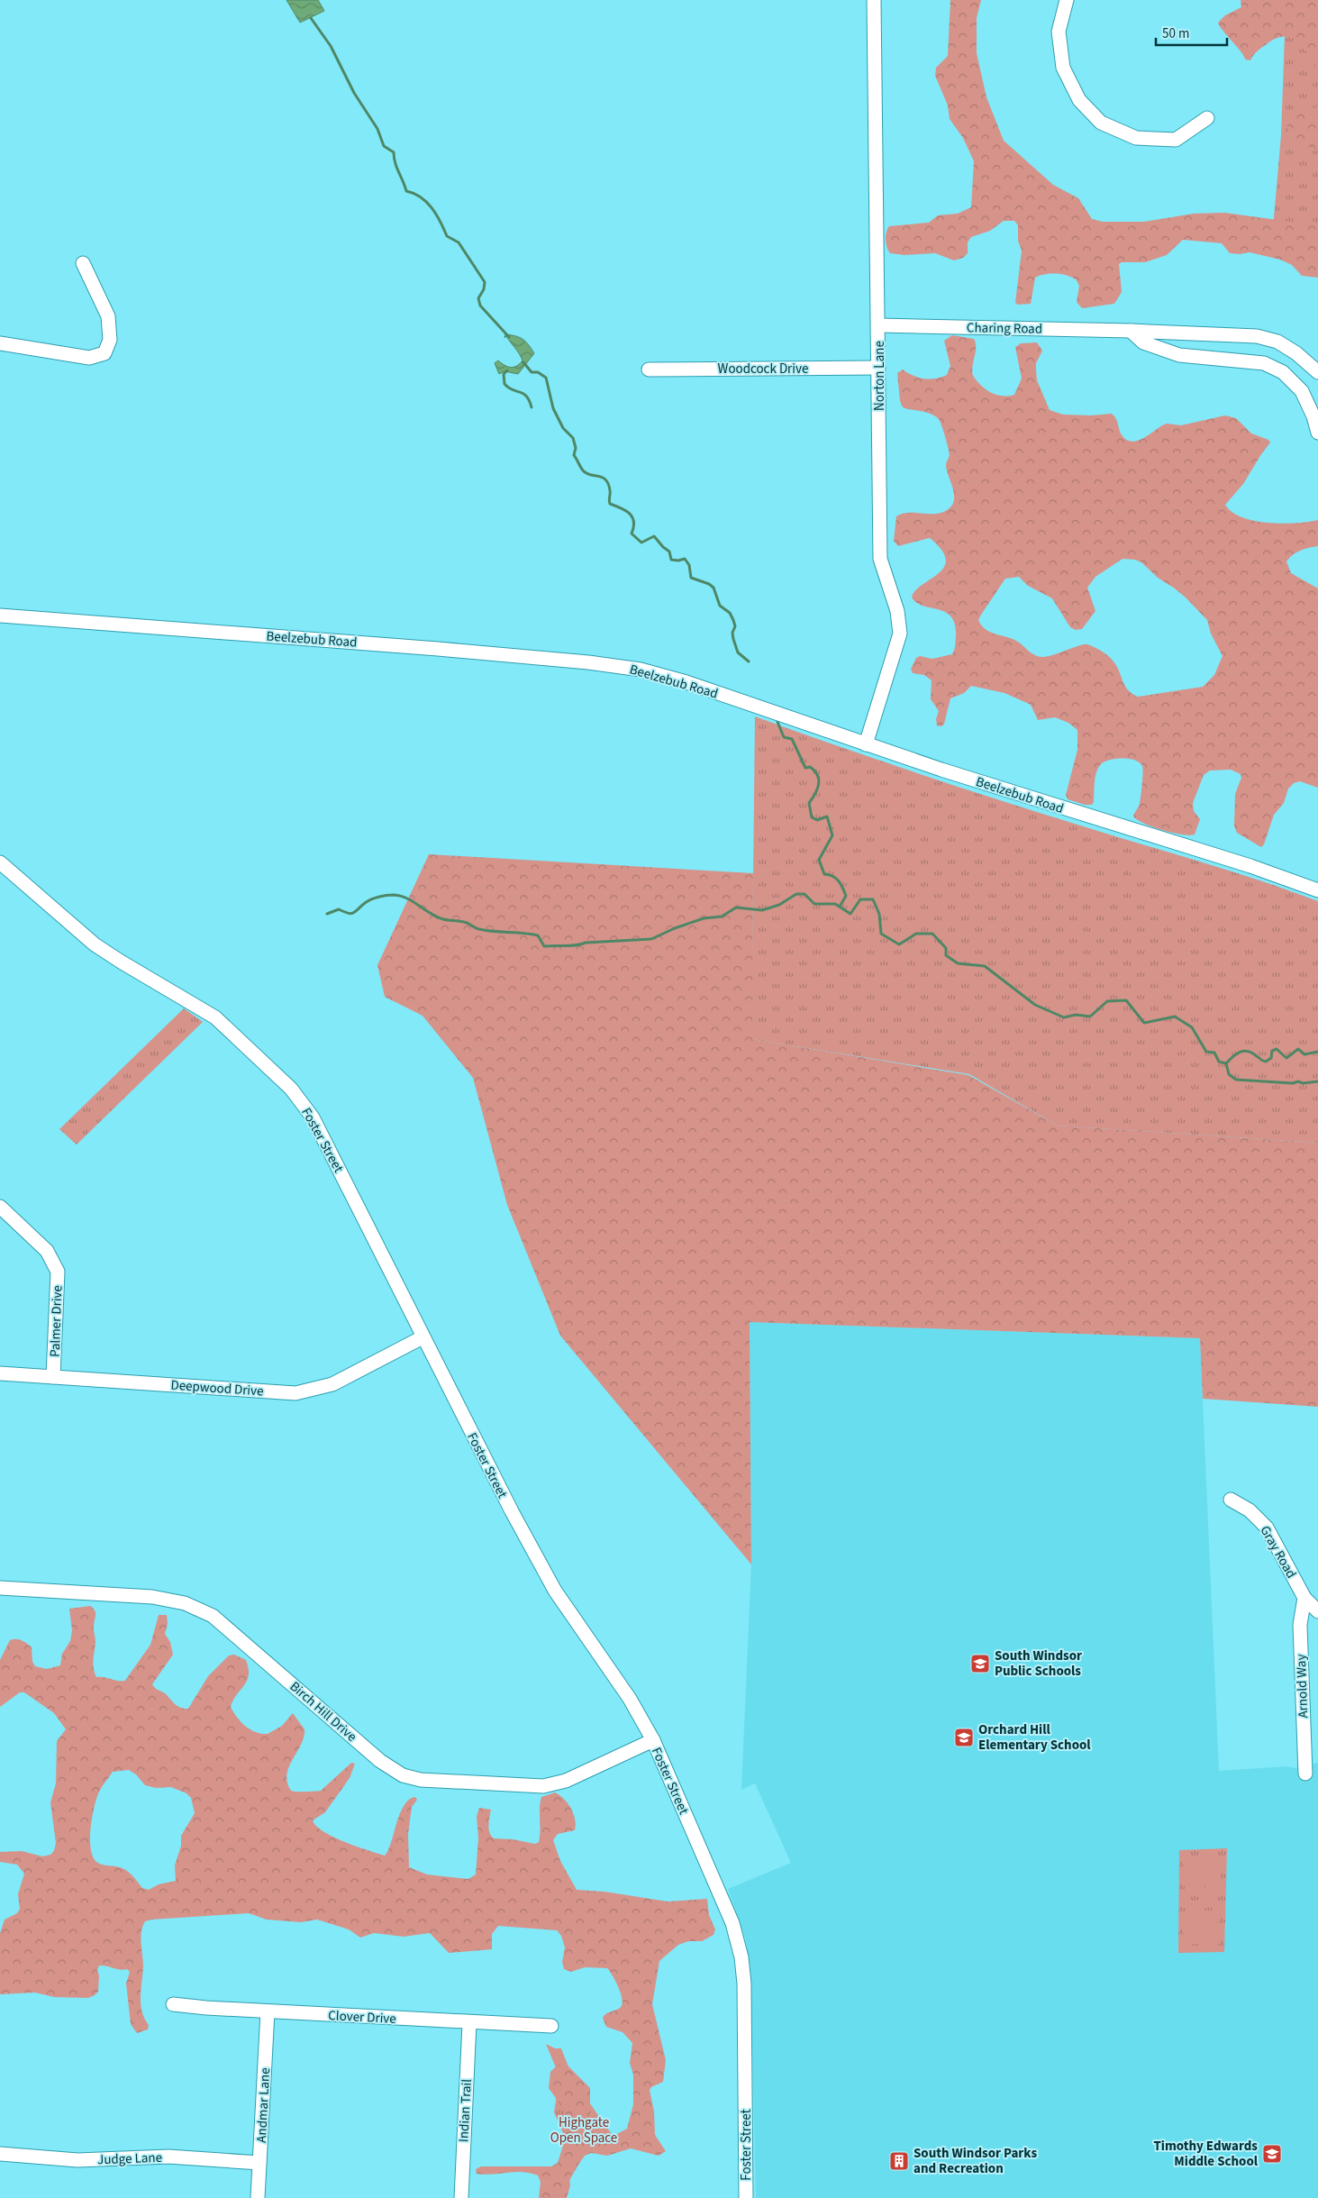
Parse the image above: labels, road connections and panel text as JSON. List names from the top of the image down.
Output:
{
  "streets": {
    "street": [
      "Charing Road",
      "Woodcock Drive",
      "Norton Lane",
      "Beelzebub Road",
      "Foster Street",
      "Palmer Drive",
      "Deepwood Drive",
      "Gray Road",
      "Arnold Way",
      "Birch Hill Drive",
      "Clover Drive",
      "Andmar Lane",
      "Indian Trail",
      "Judge Lane"
    ]
  },
  "crossings": [
    ["Charing Road", "Norton Lane"],
    ["Woodcock Drive", "Norton Lane"],
    ["Norton Lane", "Beelzebub Road"],
    ["Foster Street", "Deepwood Drive"],
    ["Foster Street", "Birch Hill Drive"],
    ["Palmer Drive", "Deepwood Drive"],
    ["Gray Road", "Arnold Way"],
    ["Clover Drive", "Andmar Lane"],
    ["Clover Drive", "Indian Trail"],
    ["Andmar Lane", "Judge Lane"]
  ],
  "parks": ["Highgate Open Space"],
  "places": {
    "school or university": ["South Windsor Public Schools", "Orchard Hill Elementary School", "Timothy Edwards Middle School"],
    "building": ["South Windsor Parks and Recreation"]
  },
  "scale_bar": "50 m"
}
